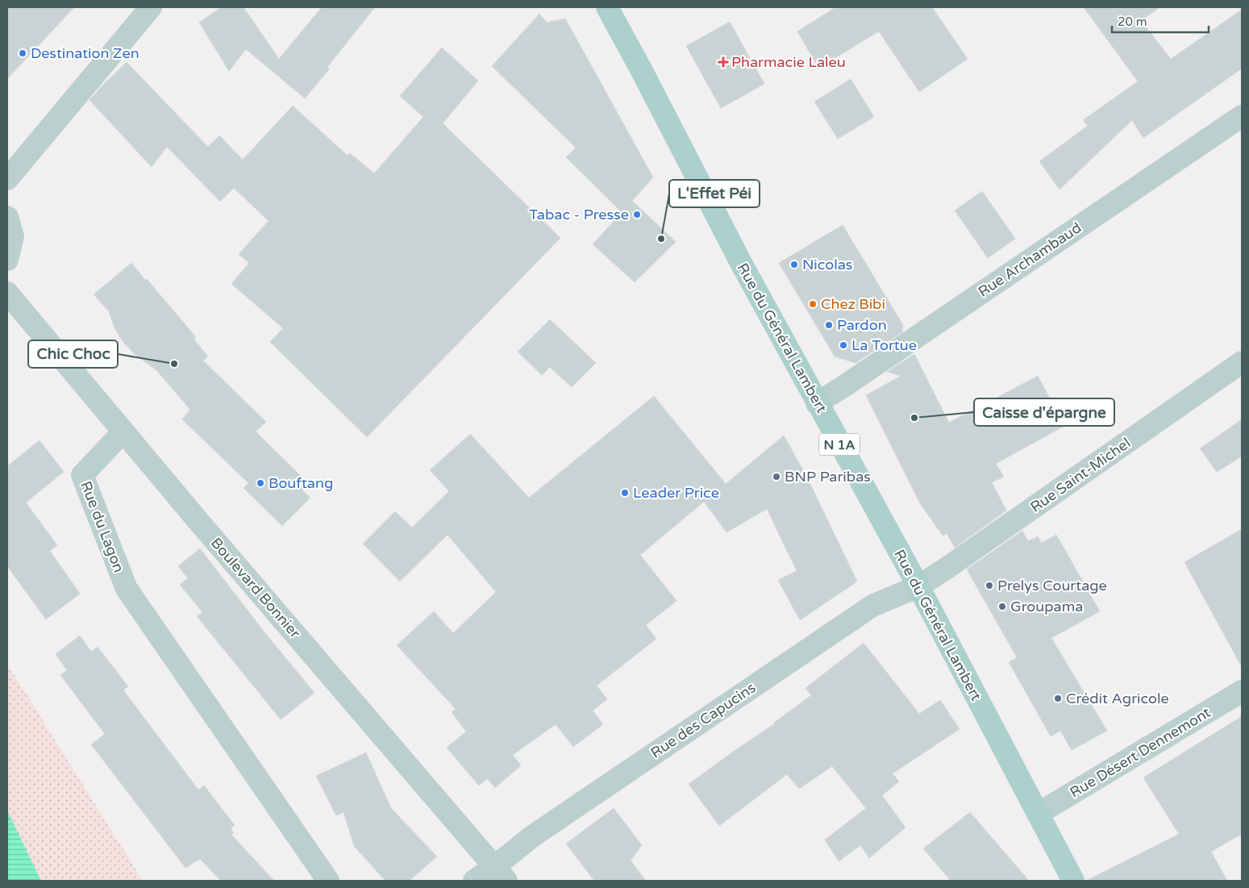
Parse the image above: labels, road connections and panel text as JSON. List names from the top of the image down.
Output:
{
  "streets": {
    "main road": ["Rue du Général Lambert", "N 1A"],
    "street": [
      "Rue Archambaud",
      "Rue Saint-Michel",
      "Rue du Lagon",
      "Boulevard Bonnier",
      "Rue des Capucins",
      "Rue Désert Dennemont"
    ]
  },
  "crossings": [
    ["Rue Archambaud", "Rue du Général Lambert"],
    ["Rue du Général Lambert", "Rue Saint-Michel"],
    ["Rue du Général Lambert", "Rue des Capucins"],
    ["Rue du Général Lambert", "Rue Désert Dennemont"],
    ["Rue Saint-Michel", "Rue des Capucins"],
    ["Rue du Lagon", "Boulevard Bonnier"],
    ["Boulevard Bonnier", "Rue des Capucins"]
  ],
  "places": {
    "other": [
      "Destination Zen",
      "Tabac - Presse",
      "L'Effet Péi",
      "Nicolas",
      "Chez Bibi",
      "Pardon",
      "La Tortue",
      "Chic Choc",
      "Caisse d'épargne",
      "BNP Paribas",
      "Bouftang",
      "Leader Price",
      "Prelys Courtage",
      "Groupama",
      "Crédit Agricole"
    ],
    "health": ["Pharmacie Laleu"]
  },
  "scale_bar": "20 m"
}
